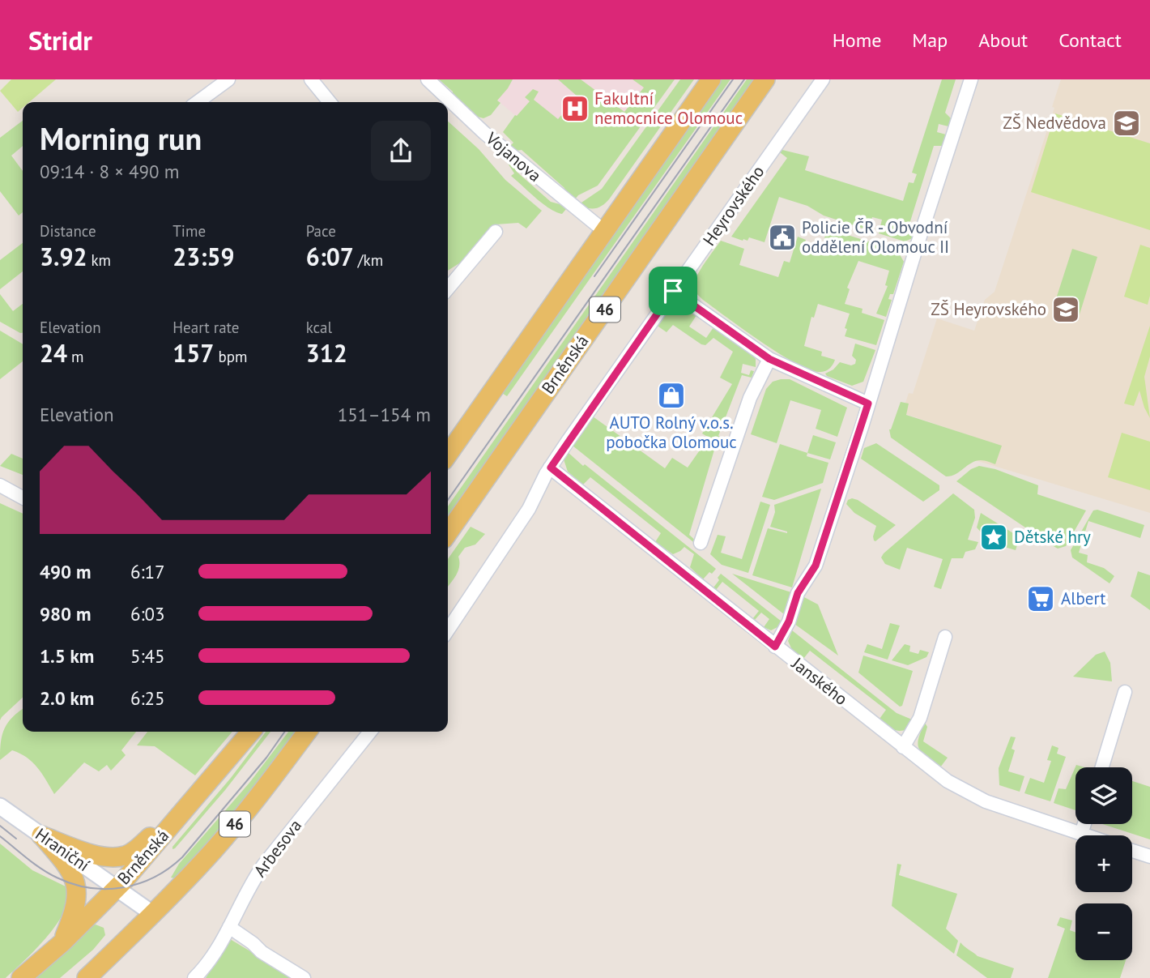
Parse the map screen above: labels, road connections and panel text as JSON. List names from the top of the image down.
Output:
{
  "streets": {
    "main road": ["46", "Brněnská"],
    "street": [
      "Vojanova",
      "Heyrovského",
      "Janského",
      "Arbesova",
      "Hraniční"
    ]
  },
  "crossings": [
    ["46", "Hraniční"],
    ["Brněnská", "Hraniční"]
  ],
  "places": {
    "hospital": ["Fakultní nemocnice Olomouc"],
    "school or university": ["ZŠ Nedvědova", "ZŠ Heyrovského"],
    "public building": ["Policie ČR - Obvodní oddělení Olomouc II"],
    "shop": ["AUTO Rolný v.o.s. pobočka Olomouc"],
    "place": ["Dětské hry"],
    "supermarket": ["Albert"]
  },
  "page": {
    "header": "Stridr",
    "nav": [
      "Home",
      "Map",
      "About",
      "Contact"
    ],
    "heading": ["Morning run", "09:14 · 8 × 490 m"],
    "stats": [
      ["Distance", "3.92 km"],
      ["Time", "23:59"],
      ["Pace", "6:07 /km"],
      ["Elevation", "24 m"],
      ["Heart rate", "157 bpm"],
      ["kcal", "312"]
    ],
    "chart": ["Elevation", "151–154 m"],
    "list": [
      {
        "name": "490 m",
        "note": "6:17"
      },
      {
        "name": "980 m",
        "note": "6:03"
      },
      {
        "name": "1.5 km",
        "note": "5:45"
      },
      {
        "name": "2.0 km",
        "note": "6:25"
      }
    ],
    "map_buttons": ["+", "−"]
  }
}
